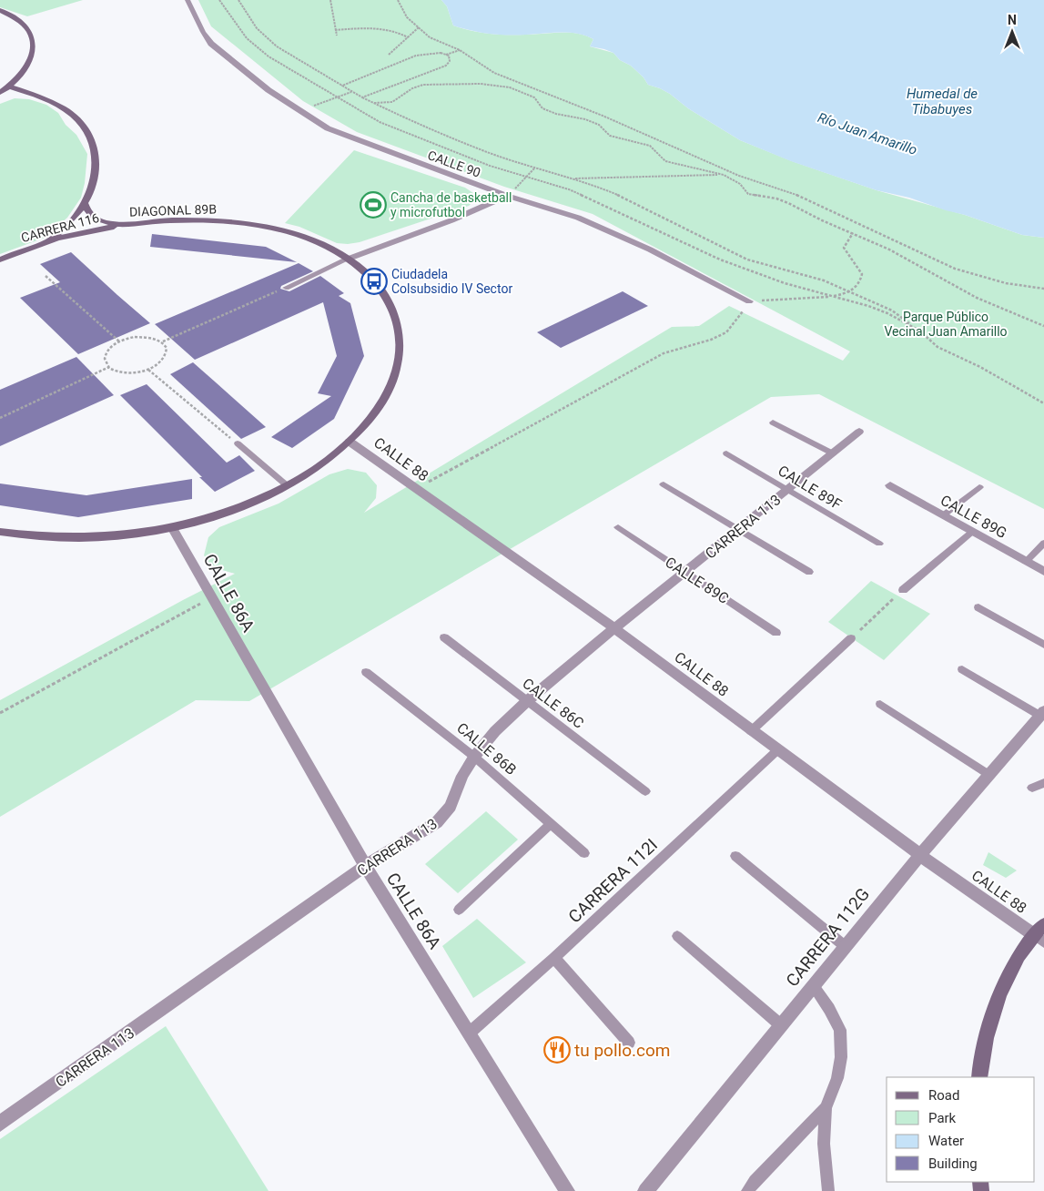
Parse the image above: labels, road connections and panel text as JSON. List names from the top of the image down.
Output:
{
  "streets": {
    "street": [
      "CALLE 90",
      "DIAGONAL 89B",
      "CARRERA 116",
      "CALLE 88",
      "CALLE 89G",
      "CARRERA 113",
      "CALLE 86A",
      "CARRERA 112G"
    ],
    "lane": [
      "CALLE 89F",
      "CALLE 89C",
      "CALLE 86C",
      "CALLE 86B",
      "CARRERA 112I"
    ]
  },
  "crossings": [
    ["DIAGONAL 89B", "CARRERA 116"],
    ["DIAGONAL 89B", "CALLE 88"],
    ["DIAGONAL 89B", "CALLE 86A"],
    ["CALLE 88", "CARRERA 113"],
    ["CALLE 88", "CARRERA 112I"],
    ["CALLE 88", "CARRERA 112G"],
    ["CALLE 89F", "CARRERA 113"],
    ["CARRERA 113", "CALLE 89C"],
    ["CARRERA 113", "CALLE 86A"],
    ["CARRERA 113", "CALLE 86C"],
    ["CARRERA 113", "CALLE 86B"],
    ["CALLE 86A", "CARRERA 112I"]
  ],
  "water": ["Humedal de Tibabuyes", "Río Juan Amarillo"],
  "parks": ["Parque Público Vecinal Juan Amarillo"],
  "places": {
    "sports": ["Cancha de basketball y microfutbol"],
    "bus stop": ["Ciudadela Colsubsidio IV Sector"],
    "restaurant": ["tu pollo.com"]
  },
  "legend": [
    "Road",
    "Park",
    "Water",
    "Building"
  ],
  "north": "top"
}
